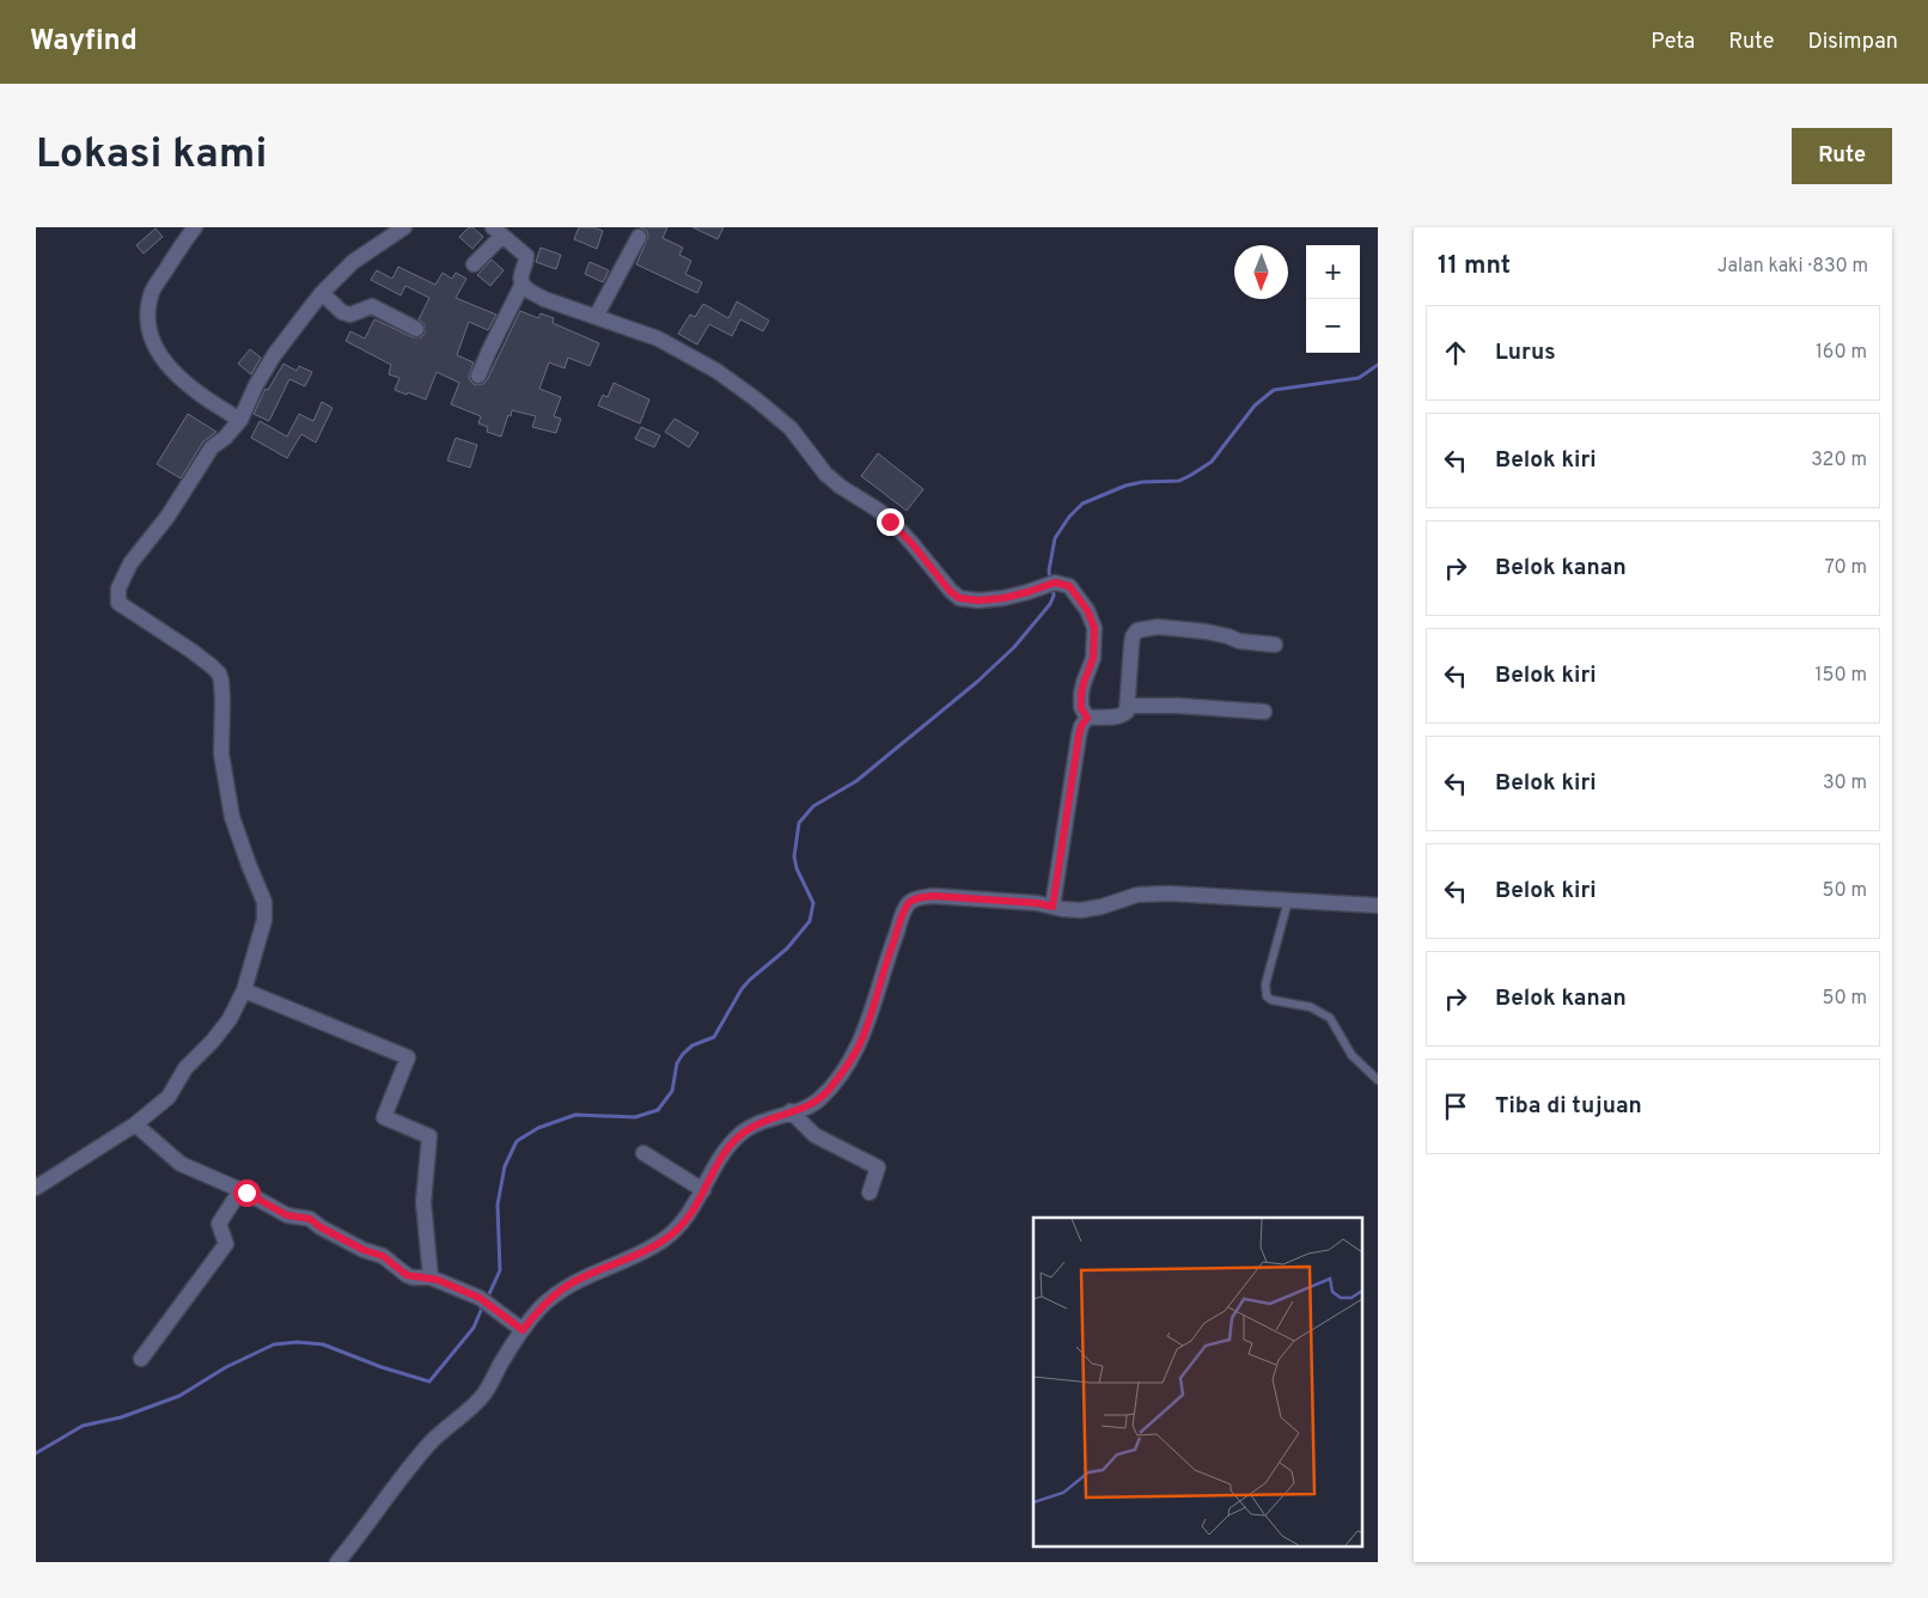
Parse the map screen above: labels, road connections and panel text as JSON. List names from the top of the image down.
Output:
{
  "north": "bottom",
  "page": {
    "header": "Wayfind",
    "nav": ["Peta", "Rute", "Disimpan"],
    "buttons": "Rute",
    "title": "Lokasi kami",
    "heading": ["11 mnt", "Jalan kaki · 830 m"],
    "map_buttons": ["+", "−"],
    "list": [
      ["Lurus", "160 m"],
      ["Belok kiri", "320 m"],
      ["Belok kanan", "70 m"],
      ["Belok kiri", "150 m"],
      ["Belok kiri", "30 m"],
      ["Belok kiri", "50 m"],
      ["Belok kanan", "50 m"],
      "Tiba di tujuan"
    ]
  }
}
